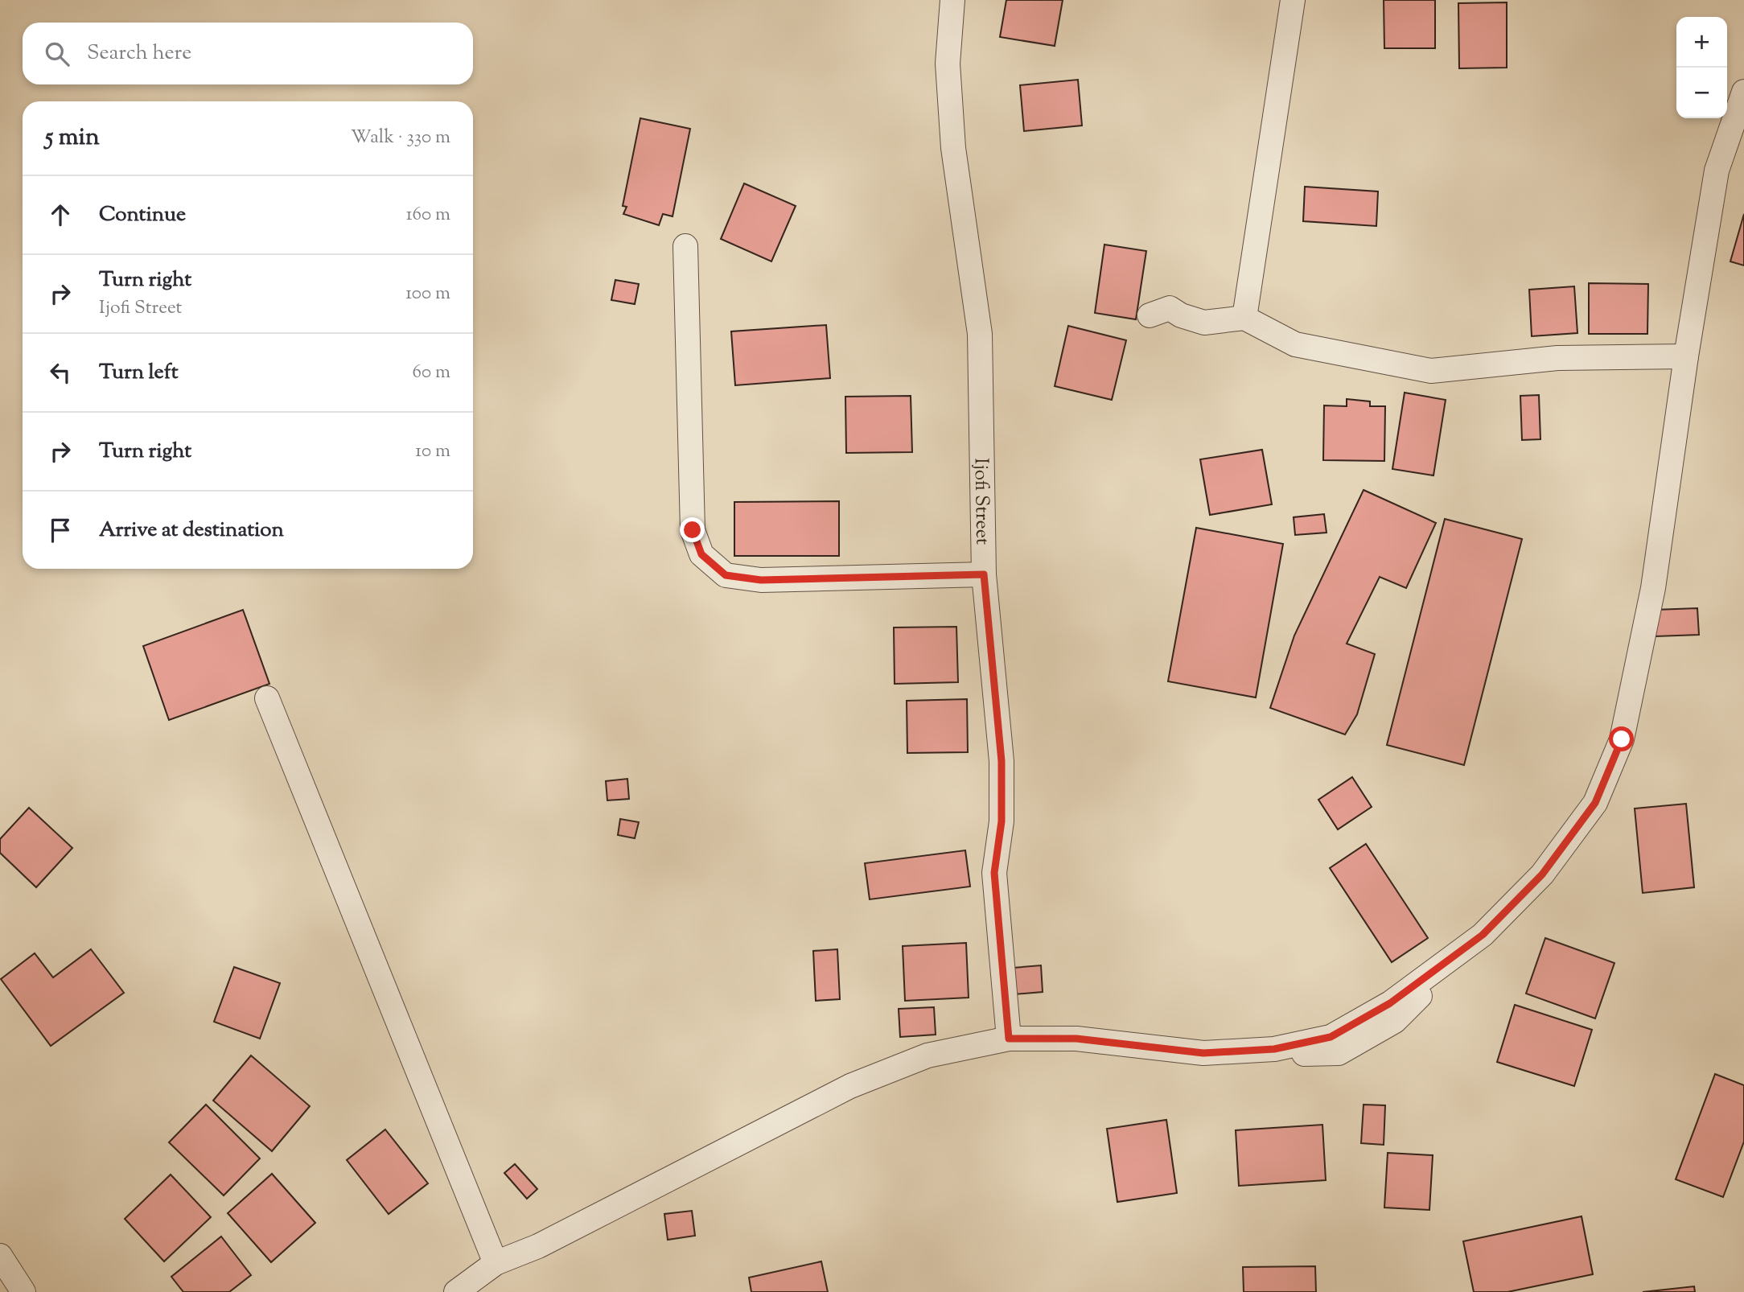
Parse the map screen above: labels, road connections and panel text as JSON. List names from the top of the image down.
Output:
{
  "streets": {
    "street": ["Ijofi Street"]
  },
  "page": {
    "map_buttons": ["+", "−"],
    "search": "Search here",
    "heading": ["5 min", "Walk · 330 m"],
    "list": [
      ["Continue", "160 m"],
      ["Turn right", "Ijofi Street", "100 m"],
      ["Turn left", "60 m"],
      ["Turn right", "10 m"],
      "Arrive at destination"
    ]
  }
}
